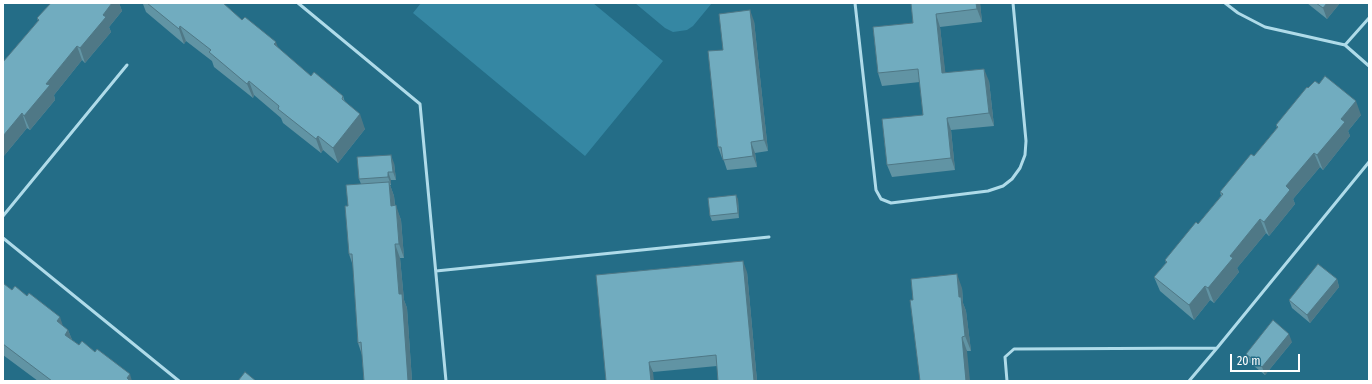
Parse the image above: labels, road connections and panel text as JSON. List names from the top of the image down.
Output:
{
  "scale_bar": "20 m"
}
